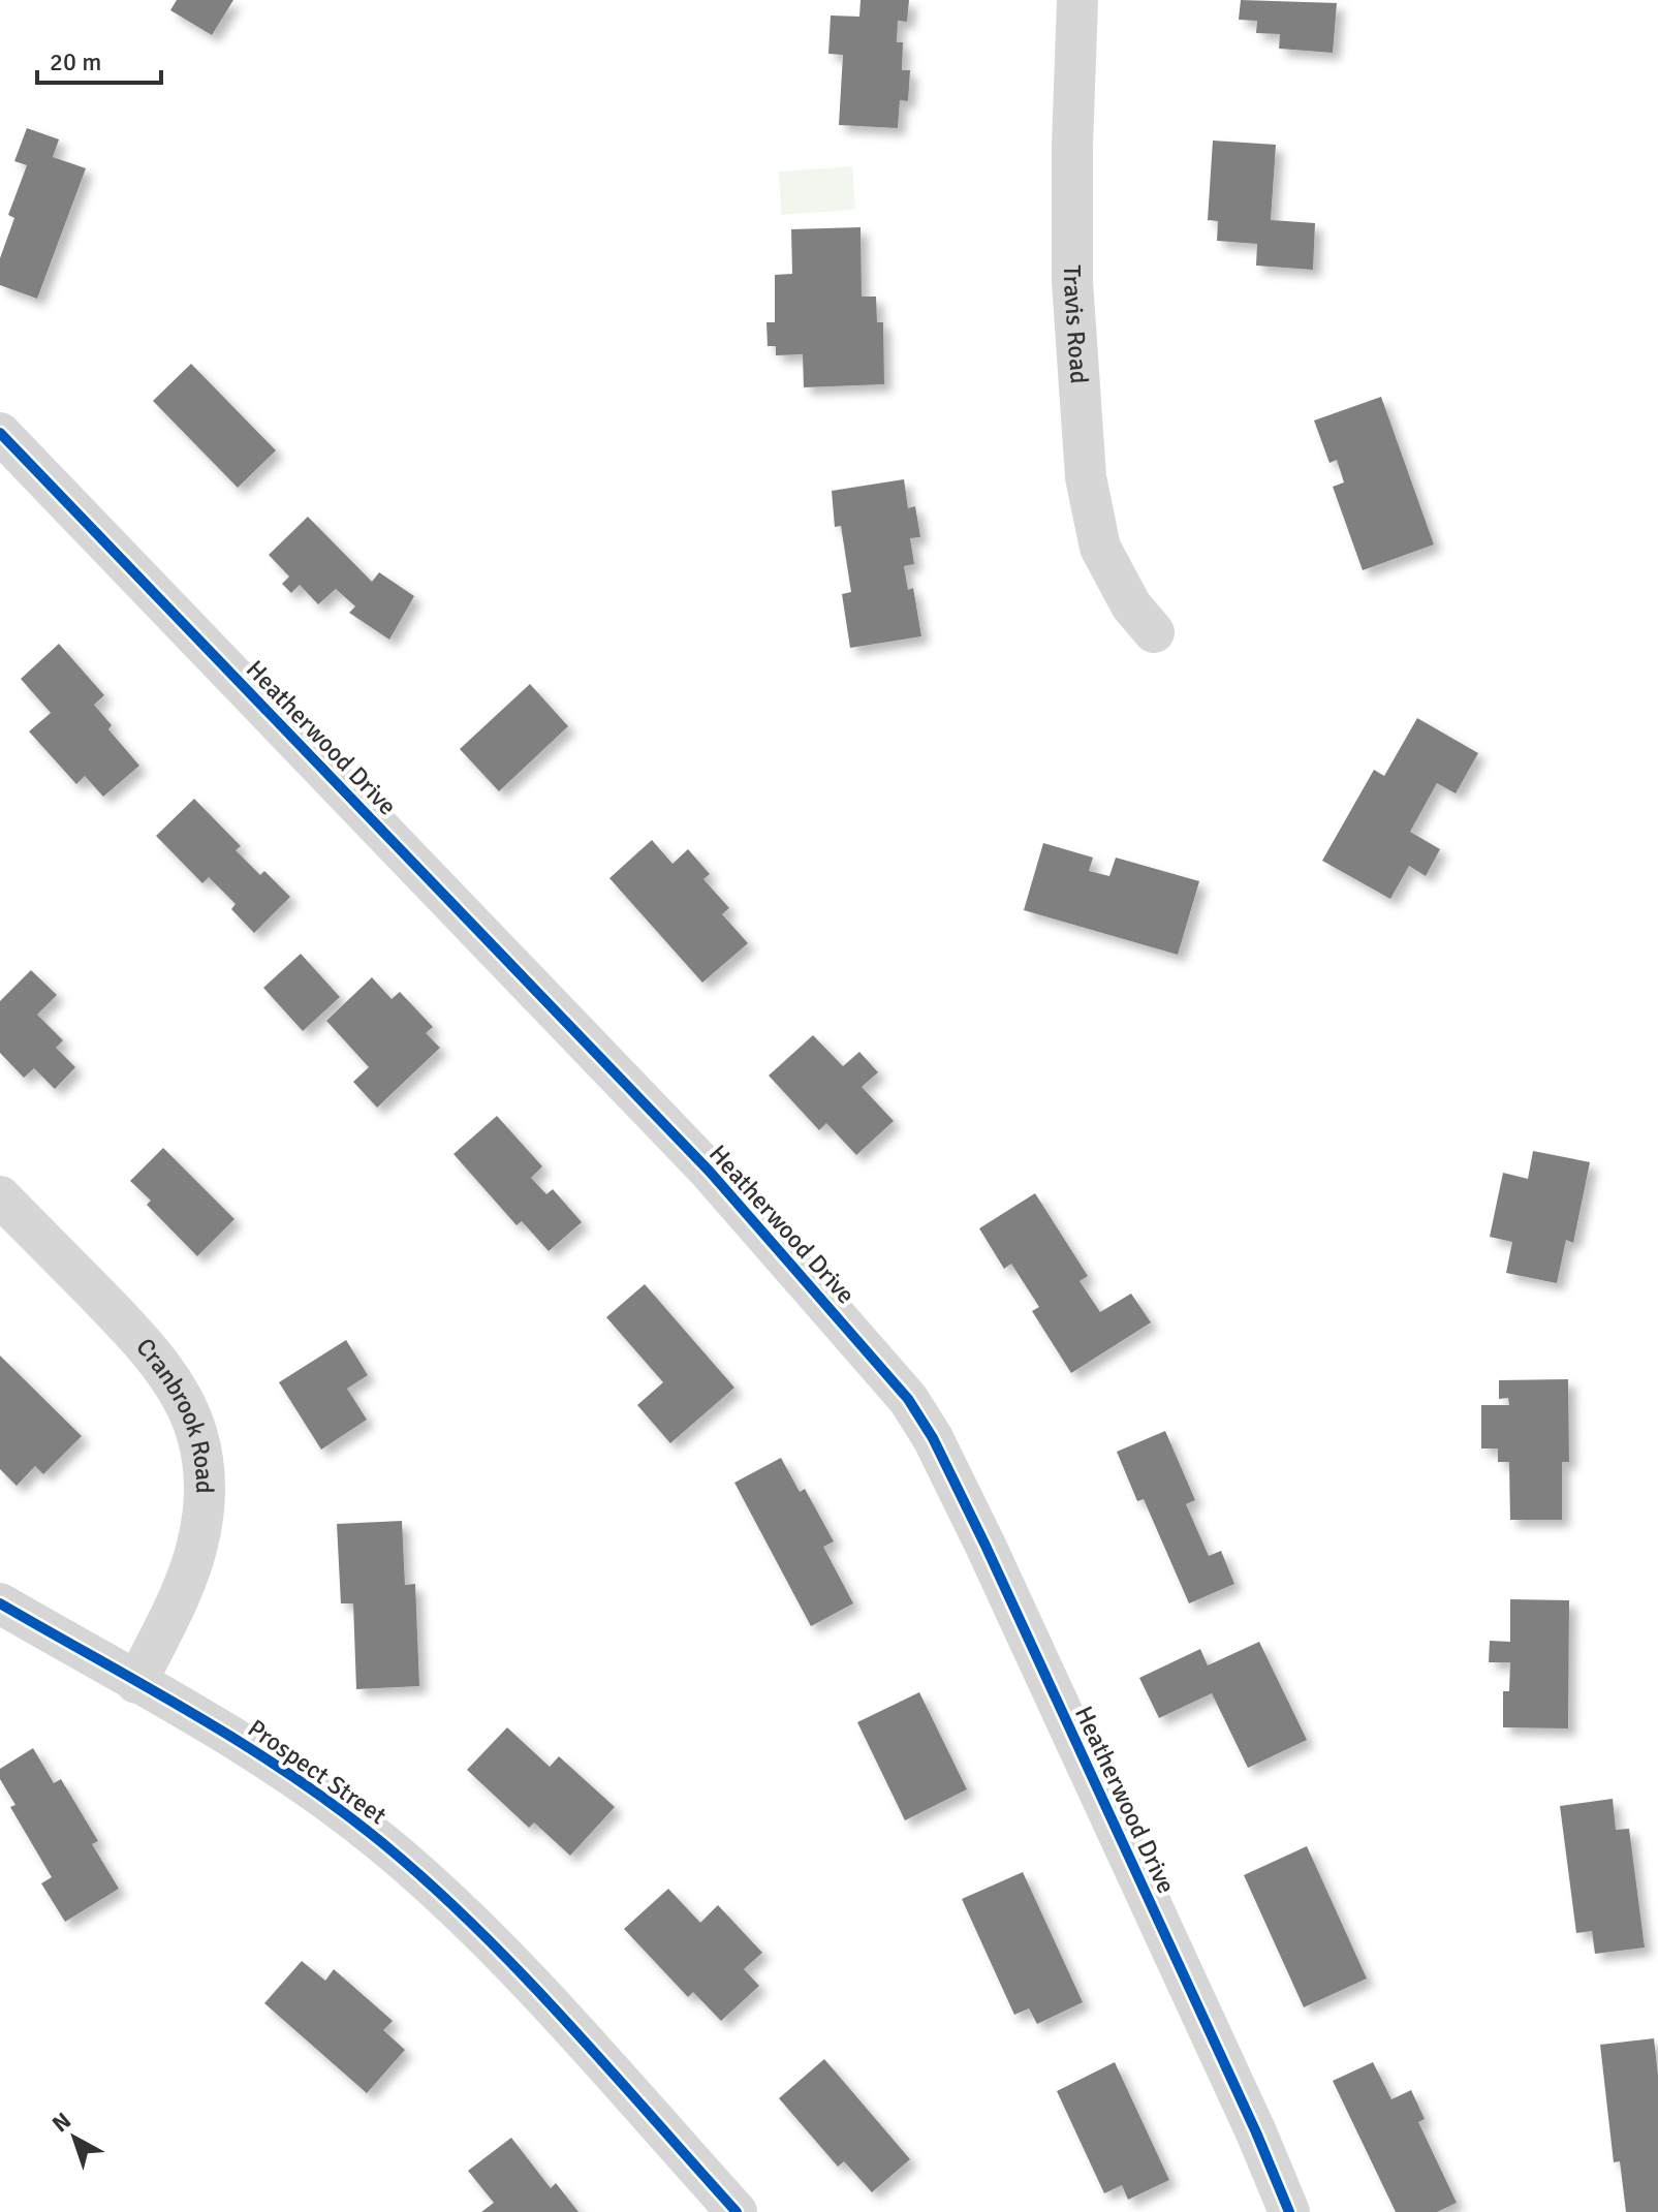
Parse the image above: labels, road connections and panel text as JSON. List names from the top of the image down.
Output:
{
  "streets": {
    "street": [
      "Travis Road",
      "Heatherwood Drive",
      "Cranbrook Road",
      "Prospect Street"
    ]
  },
  "crossings": [
    ["Cranbrook Road", "Prospect Street"]
  ],
  "scale_bar": "20 m",
  "north": "top left"
}
